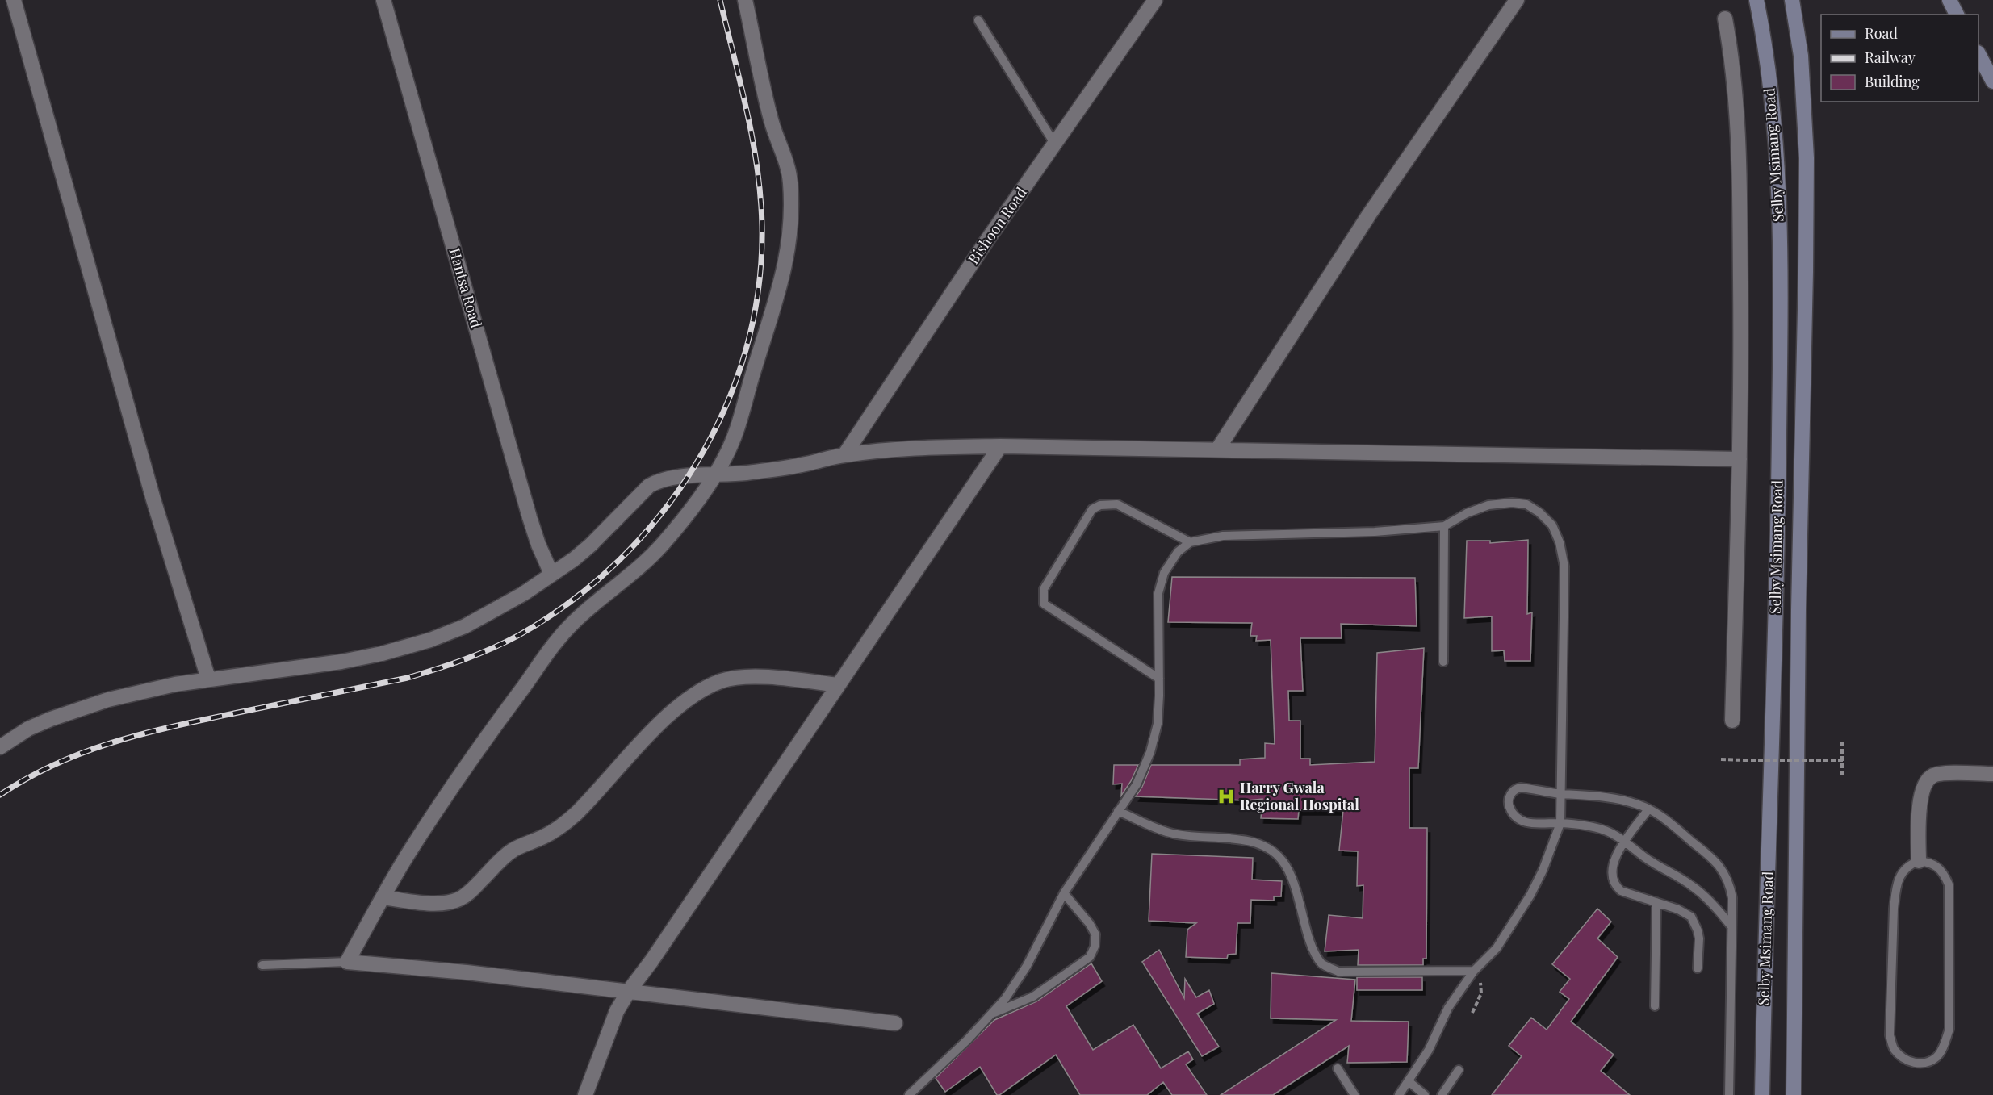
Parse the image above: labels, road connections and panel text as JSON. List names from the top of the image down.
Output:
{
  "streets": {
    "main road": ["Selby Msimang Road"],
    "street": ["Bishoon Road", "Hantsa Road"]
  },
  "places": {
    "hospital": ["Harry Gwala Regional Hospital"]
  },
  "legend": ["Road", "Railway", "Building"]
}
